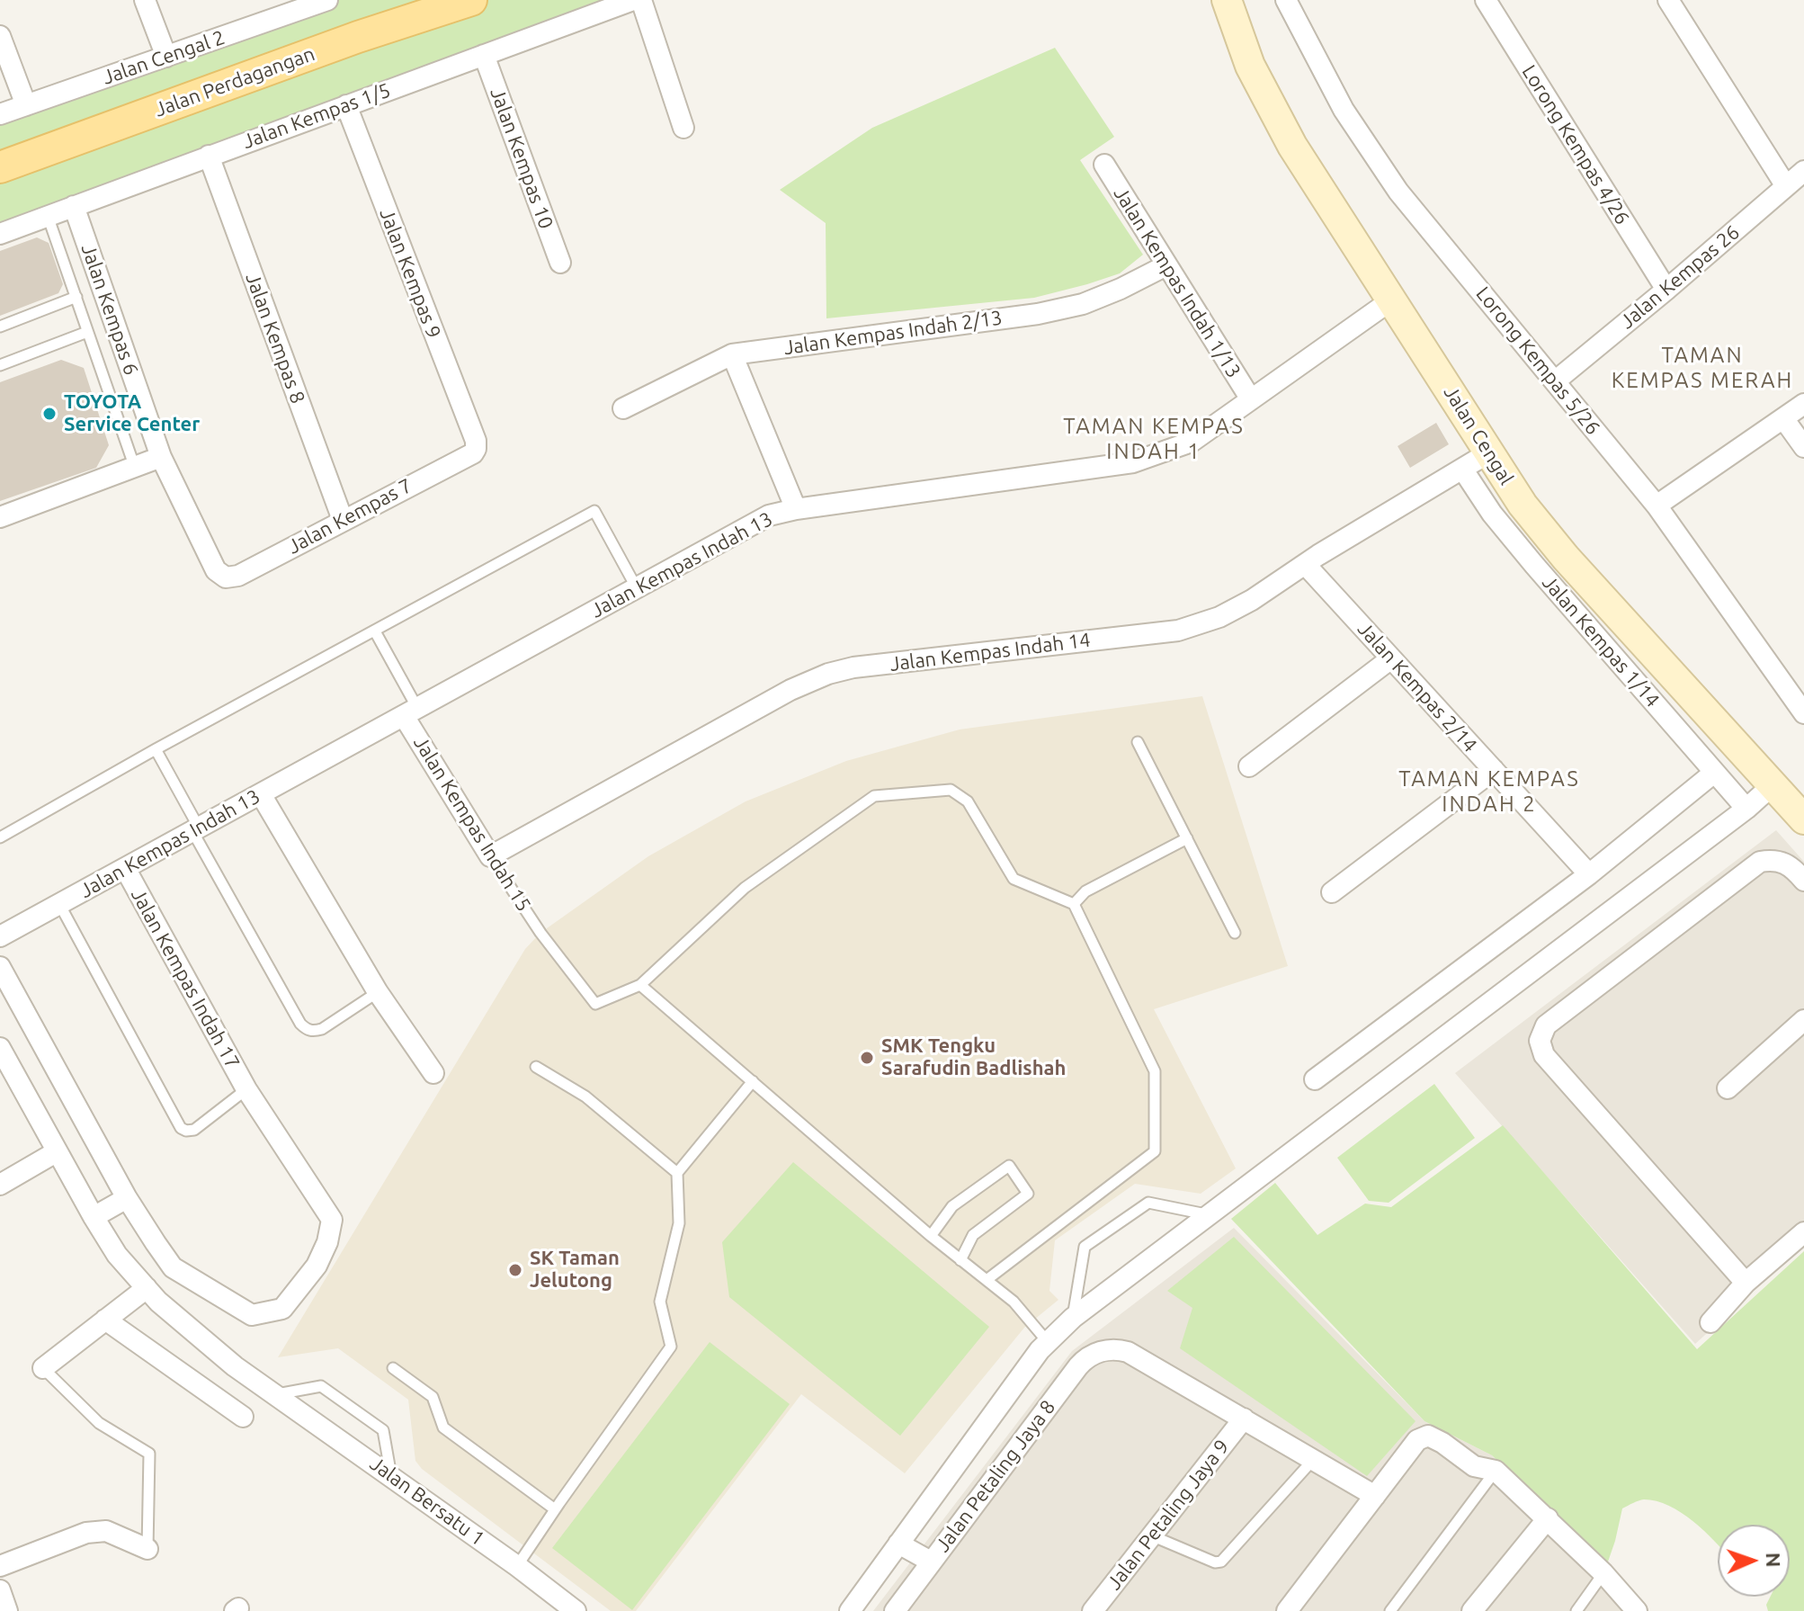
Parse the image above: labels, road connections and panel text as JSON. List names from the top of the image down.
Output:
{
  "streets": {
    "main road": ["Jalan Perdagangan"],
    "street": [
      "Jalan Cengal 2",
      "Jalan Kempas 1/5",
      "Lorong Kempas 4/26",
      "Jalan Kempas 10",
      "Jalan Kempas 9",
      "Jalan Kempas 26",
      "Jalan Kempas Indah 1/13",
      "Jalan Kempas 6",
      "Jalan Kempas Indah 2/13",
      "Jalan Kempas 8",
      "Lorong Kempas 5/26",
      "Jalan Cengal",
      "Jalan Kempas 7",
      "Jalan Kempas Indah 13",
      "Jalan Kempas 1/14",
      "Jalan Kempas Indah 14",
      "Jalan Kempas 2/14",
      "Jalan Kempas Indah 15",
      "Jalan Kempas Indah 17",
      "Jalan Petaling Jaya 8",
      "Jalan Bersatu 1",
      "Jalan Petaling Jaya 9"
    ]
  },
  "crossings": [
    ["Jalan Kempas 1/5", "Jalan Kempas 10"],
    ["Jalan Kempas 1/5", "Jalan Kempas 9"],
    ["Jalan Kempas 1/5", "Jalan Kempas 6"],
    ["Jalan Kempas 1/5", "Jalan Kempas 8"],
    ["Lorong Kempas 4/26", "Jalan Kempas 26"],
    ["Jalan Kempas 9", "Jalan Kempas 7"],
    ["Jalan Kempas 26", "Lorong Kempas 5/26"],
    ["Jalan Kempas Indah 1/13", "Jalan Kempas Indah 2/13"],
    ["Jalan Kempas Indah 1/13", "Jalan Kempas Indah 13"],
    ["Jalan Kempas 6", "Jalan Kempas 7"],
    ["Jalan Kempas 8", "Jalan Kempas 7"],
    ["Jalan Cengal", "Jalan Kempas Indah 13"],
    ["Jalan Cengal", "Jalan Kempas Indah 14"],
    ["Jalan Kempas Indah 13", "Jalan Kempas Indah 15"],
    ["Jalan Kempas Indah 13", "Jalan Kempas Indah 17"],
    ["Jalan Kempas 1/14", "Jalan Kempas Indah 14"],
    ["Jalan Kempas Indah 14", "Jalan Kempas 2/14"],
    ["Jalan Kempas Indah 14", "Jalan Kempas Indah 15"],
    ["Jalan Petaling Jaya 8", "Jalan Petaling Jaya 9"]
  ],
  "districts": ["TAMAN KEMPAS MERAH", "TAMAN KEMPAS INDAH 1", "TAMAN KEMPAS INDAH 2"],
  "places": ["TOYOTA Service Center", "SMK Tengku Sarafudin Badlishah", "SK Taman Jelutong"],
  "north": "right"
}
